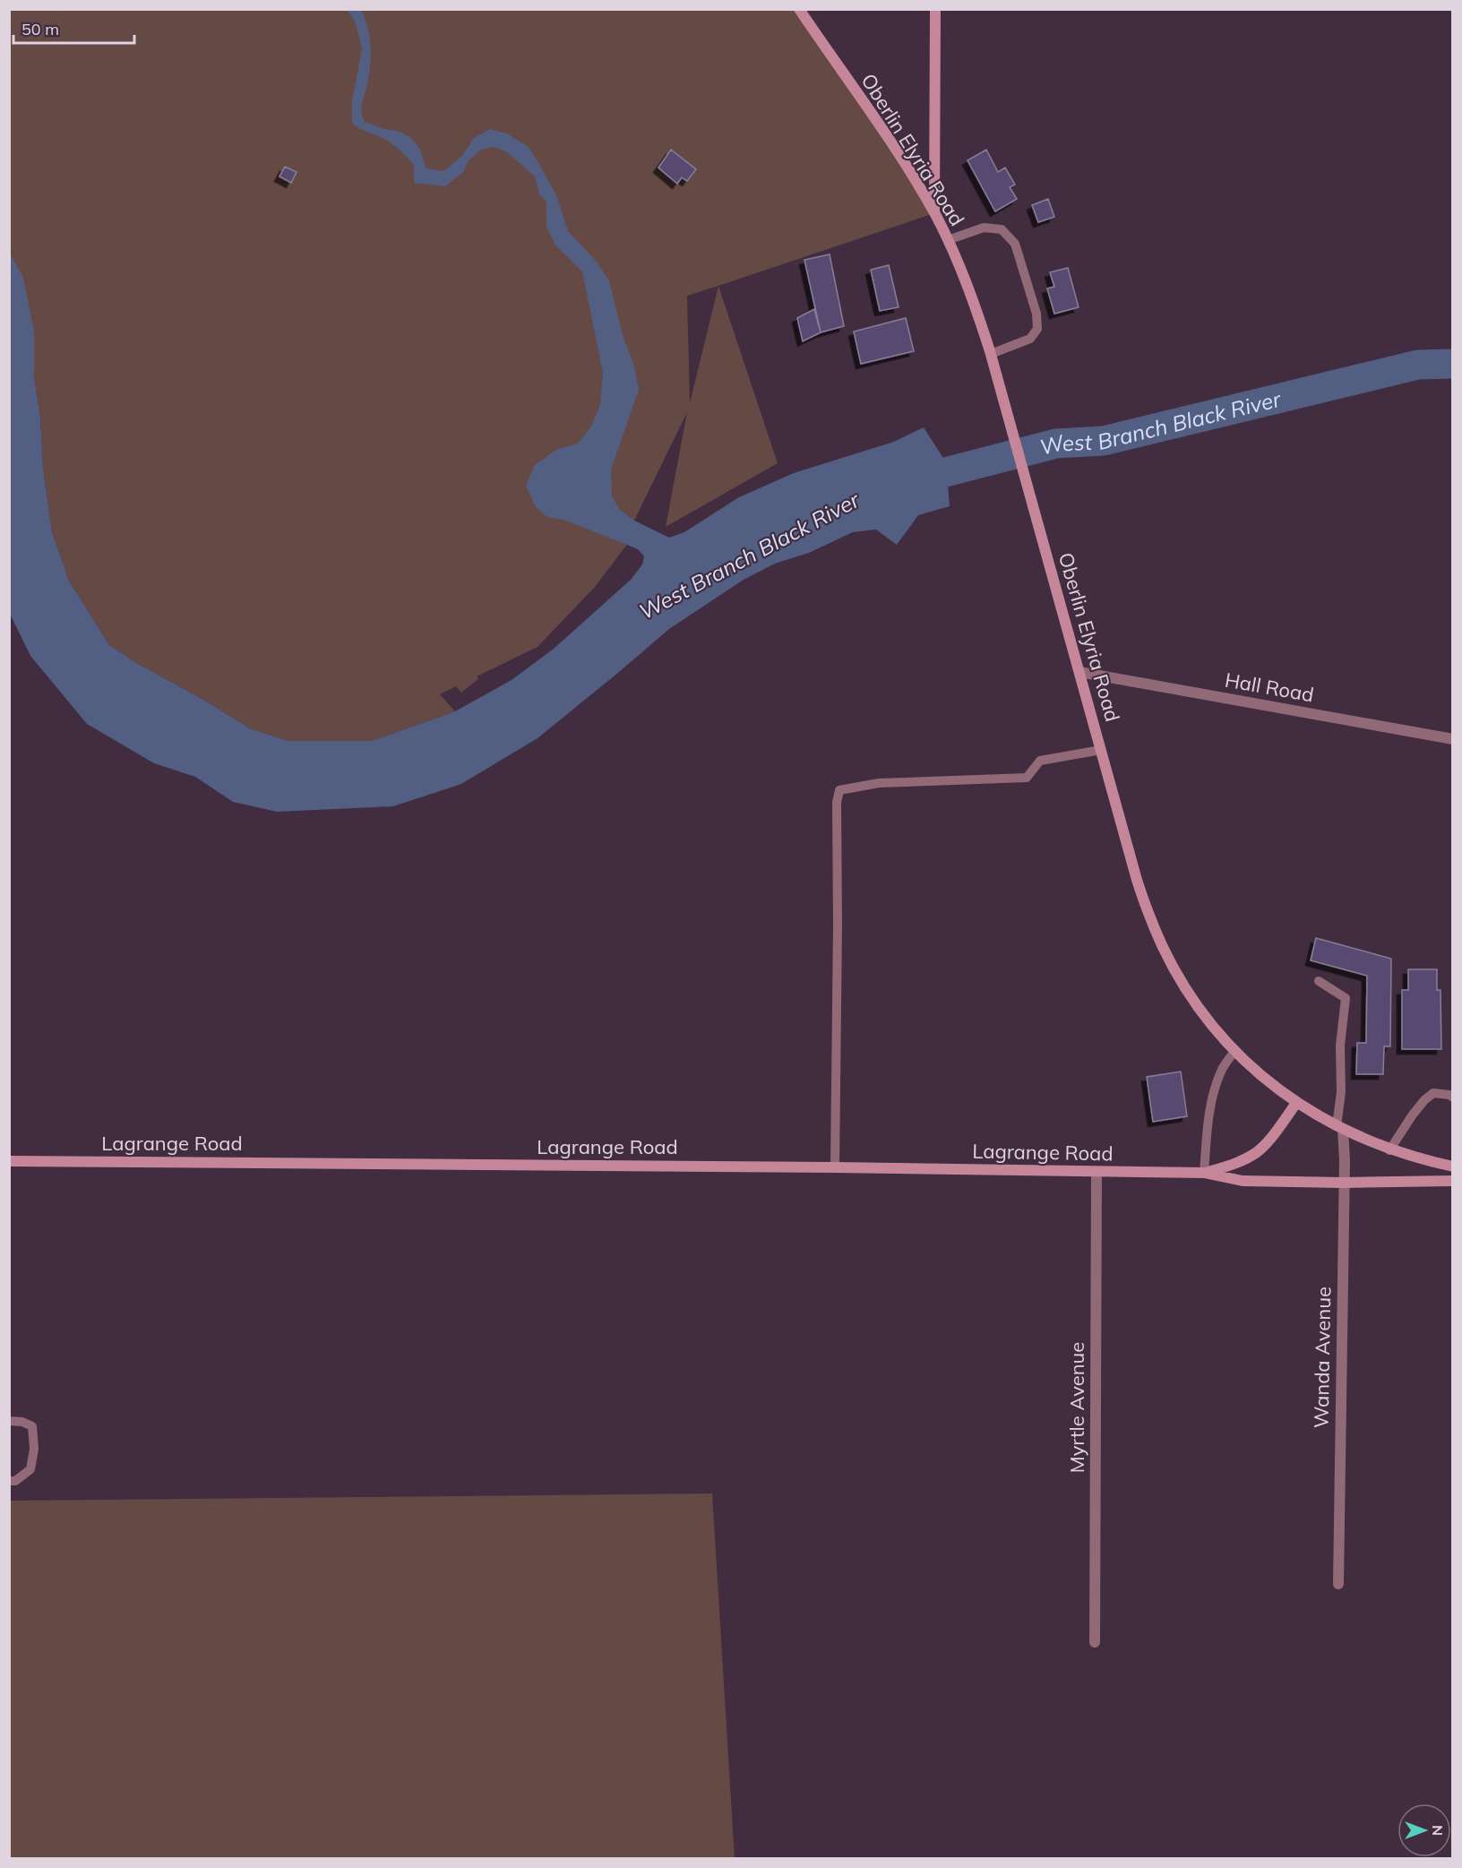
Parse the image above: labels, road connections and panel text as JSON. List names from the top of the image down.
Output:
{
  "streets": {
    "main road": ["Oberlin Elyria Road", "Lagrange Road"],
    "street": ["Hall Road", "Wanda Avenue", "Myrtle Avenue"]
  },
  "crossings": [
    ["Oberlin Elyria Road", "Hall Road"],
    ["Oberlin Elyria Road", "Lagrange Road"],
    ["Oberlin Elyria Road", "Wanda Avenue"],
    ["Lagrange Road", "Wanda Avenue"],
    ["Lagrange Road", "Myrtle Avenue"]
  ],
  "water": ["West Branch Black River"],
  "scale_bar": "50 m",
  "north": "right"
}
